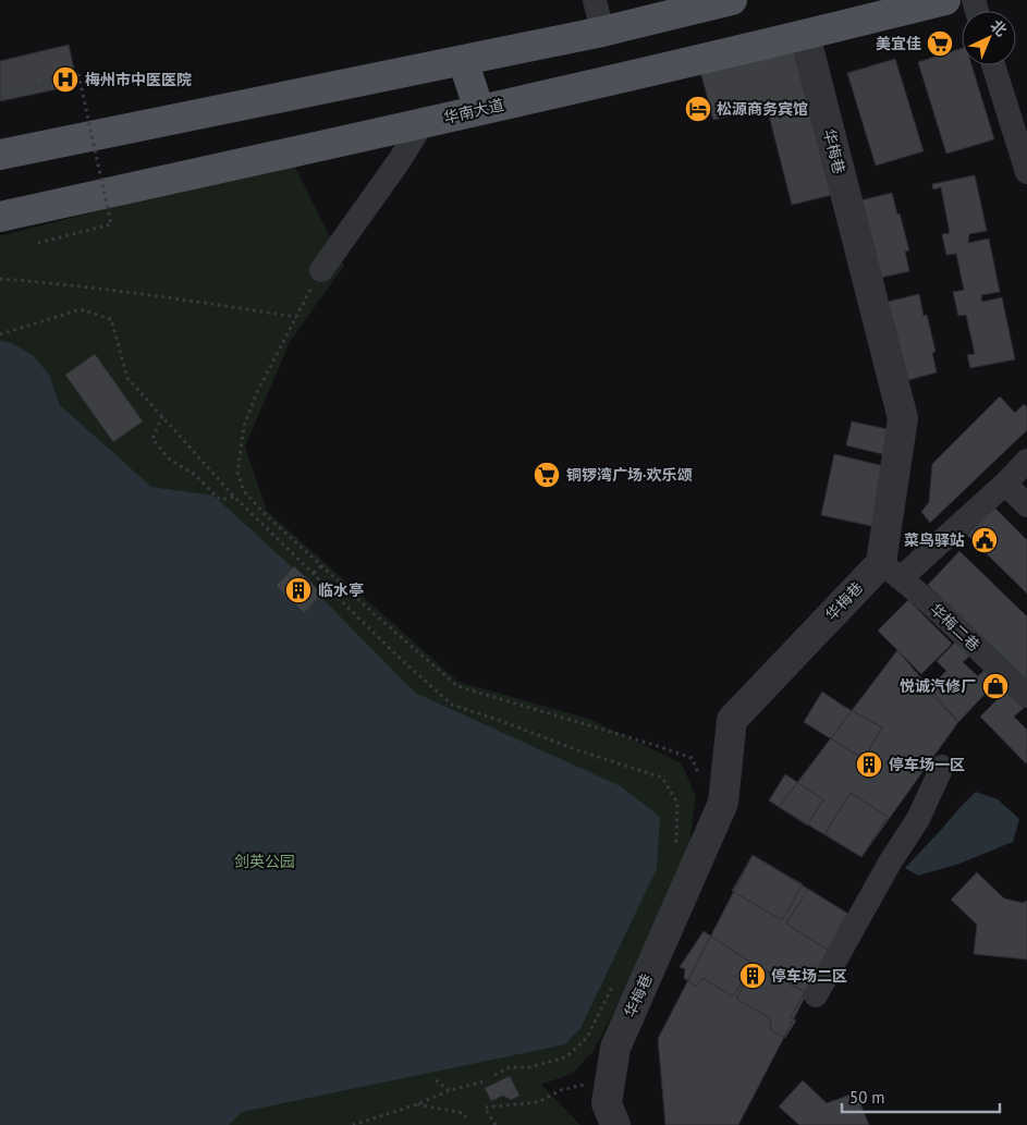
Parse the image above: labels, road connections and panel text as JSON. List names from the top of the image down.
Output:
{
  "streets": {
    "main road": ["华南大道"],
    "street": ["华梅巷", "华梅二巷"]
  },
  "crossings": [
    ["华南大道", "华梅巷"],
    ["华梅巷", "华梅二巷"]
  ],
  "parks": ["剑英公园"],
  "places": {
    "supermarket": ["美宜佳", "铜锣湾广场·欢乐颂"],
    "hospital": ["梅州市中医医院"],
    "hotel": ["松源商务宾馆"],
    "public building": ["菜鸟驿站"],
    "building": ["临水亭", "停车场一区", "停车场二区"],
    "shop": ["悦诚汽修厂"]
  },
  "scale_bar": "50 m",
  "north": "top right"
}
